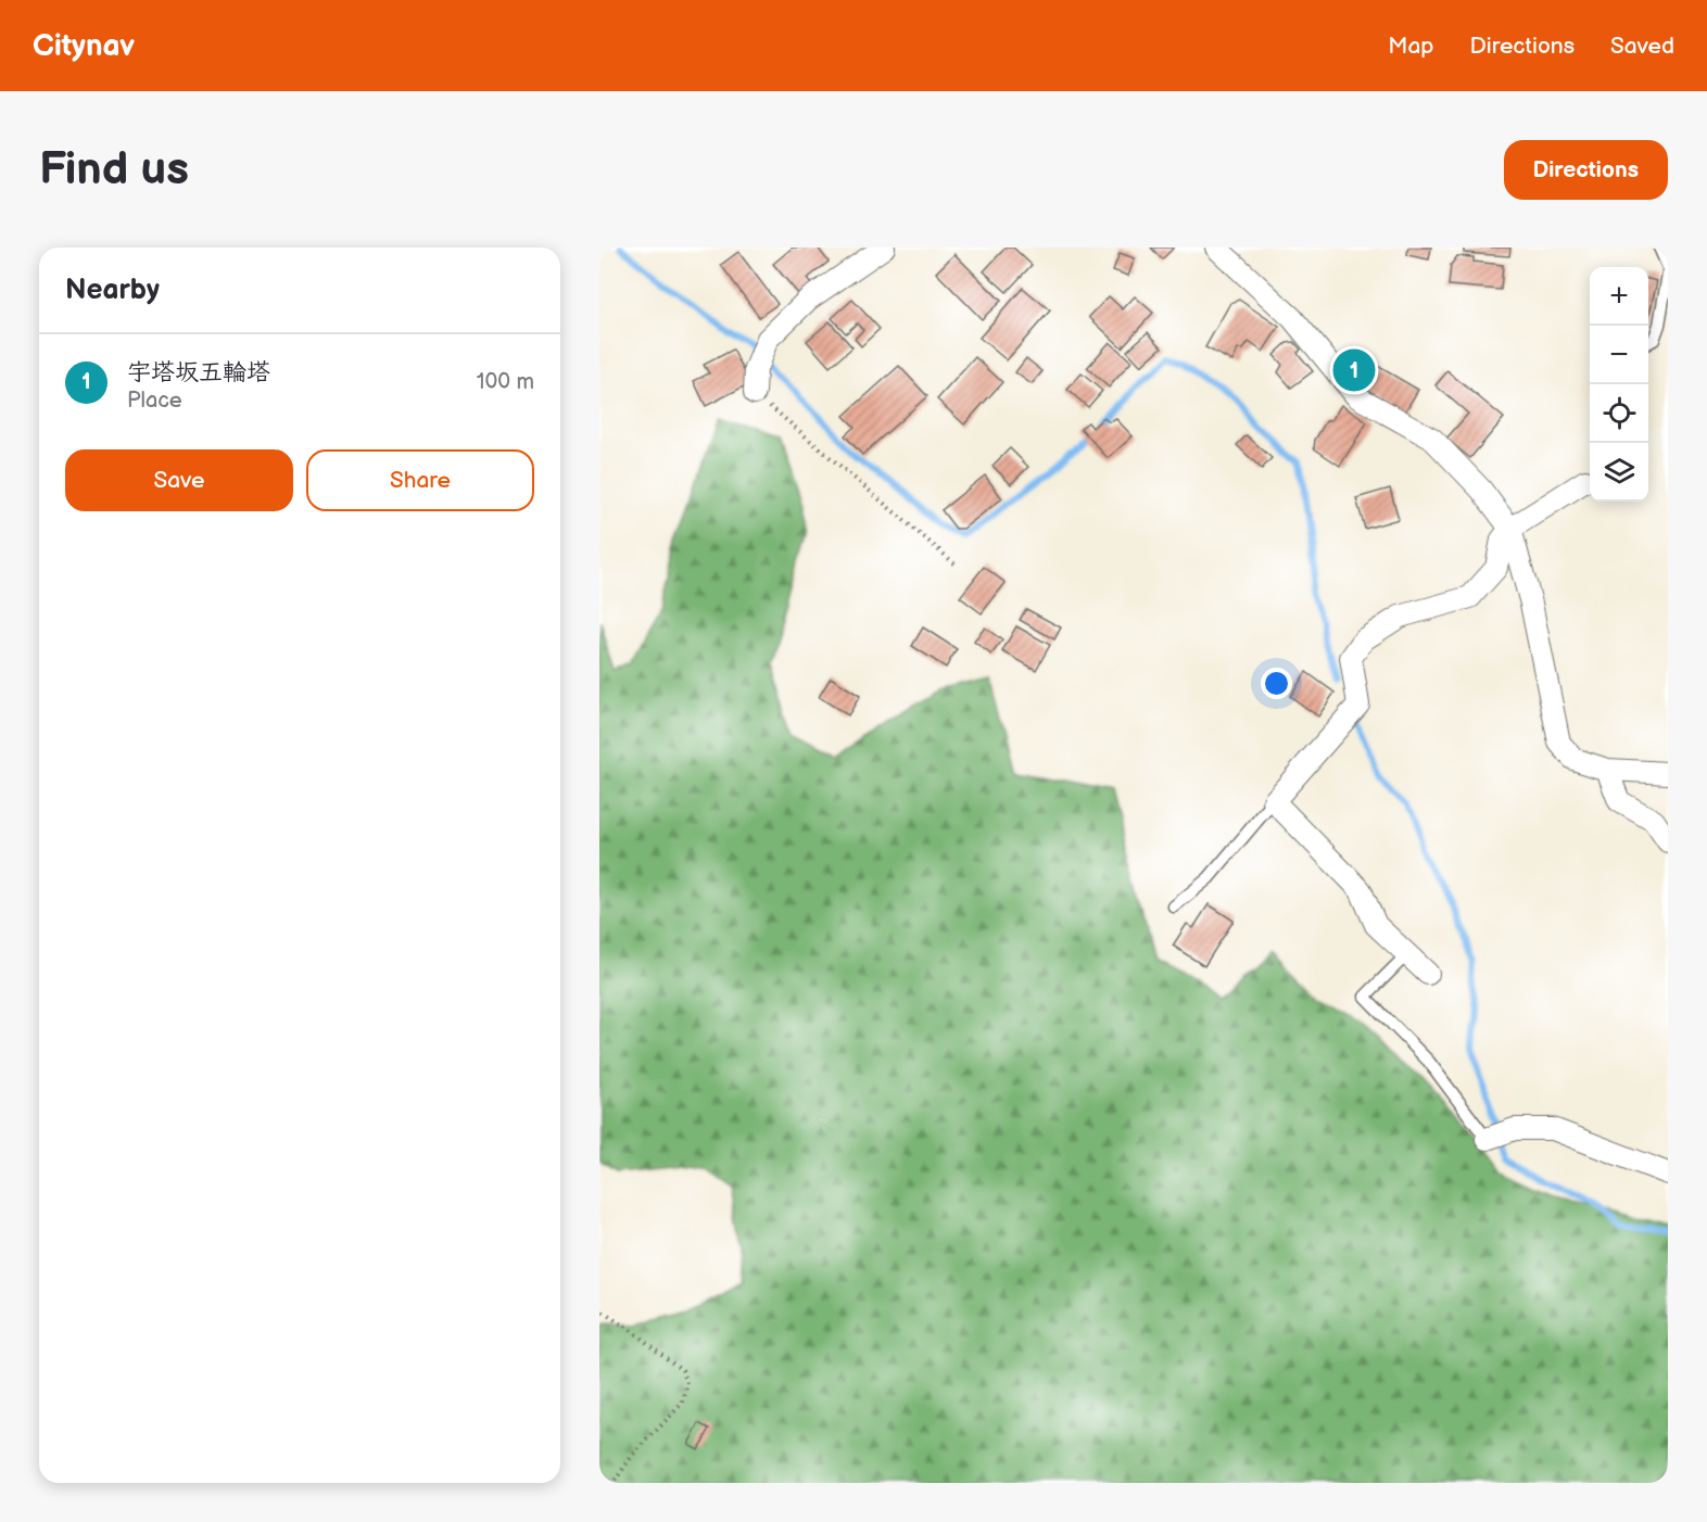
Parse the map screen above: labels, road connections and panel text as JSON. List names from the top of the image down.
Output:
{
  "page": {
    "header": "Citynav",
    "nav": ["Map", "Directions", "Saved"],
    "buttons": [
      "Directions",
      ["Save", "Share"]
    ],
    "title": "Find us",
    "heading": "Nearby",
    "map_buttons": ["+", "−"],
    "list": [
      {
        "mark": "1",
        "name": "宇塔坂五輪塔",
        "note": "Place",
        "value": "100 m"
      }
    ],
    "pins": "1"
  }
}
